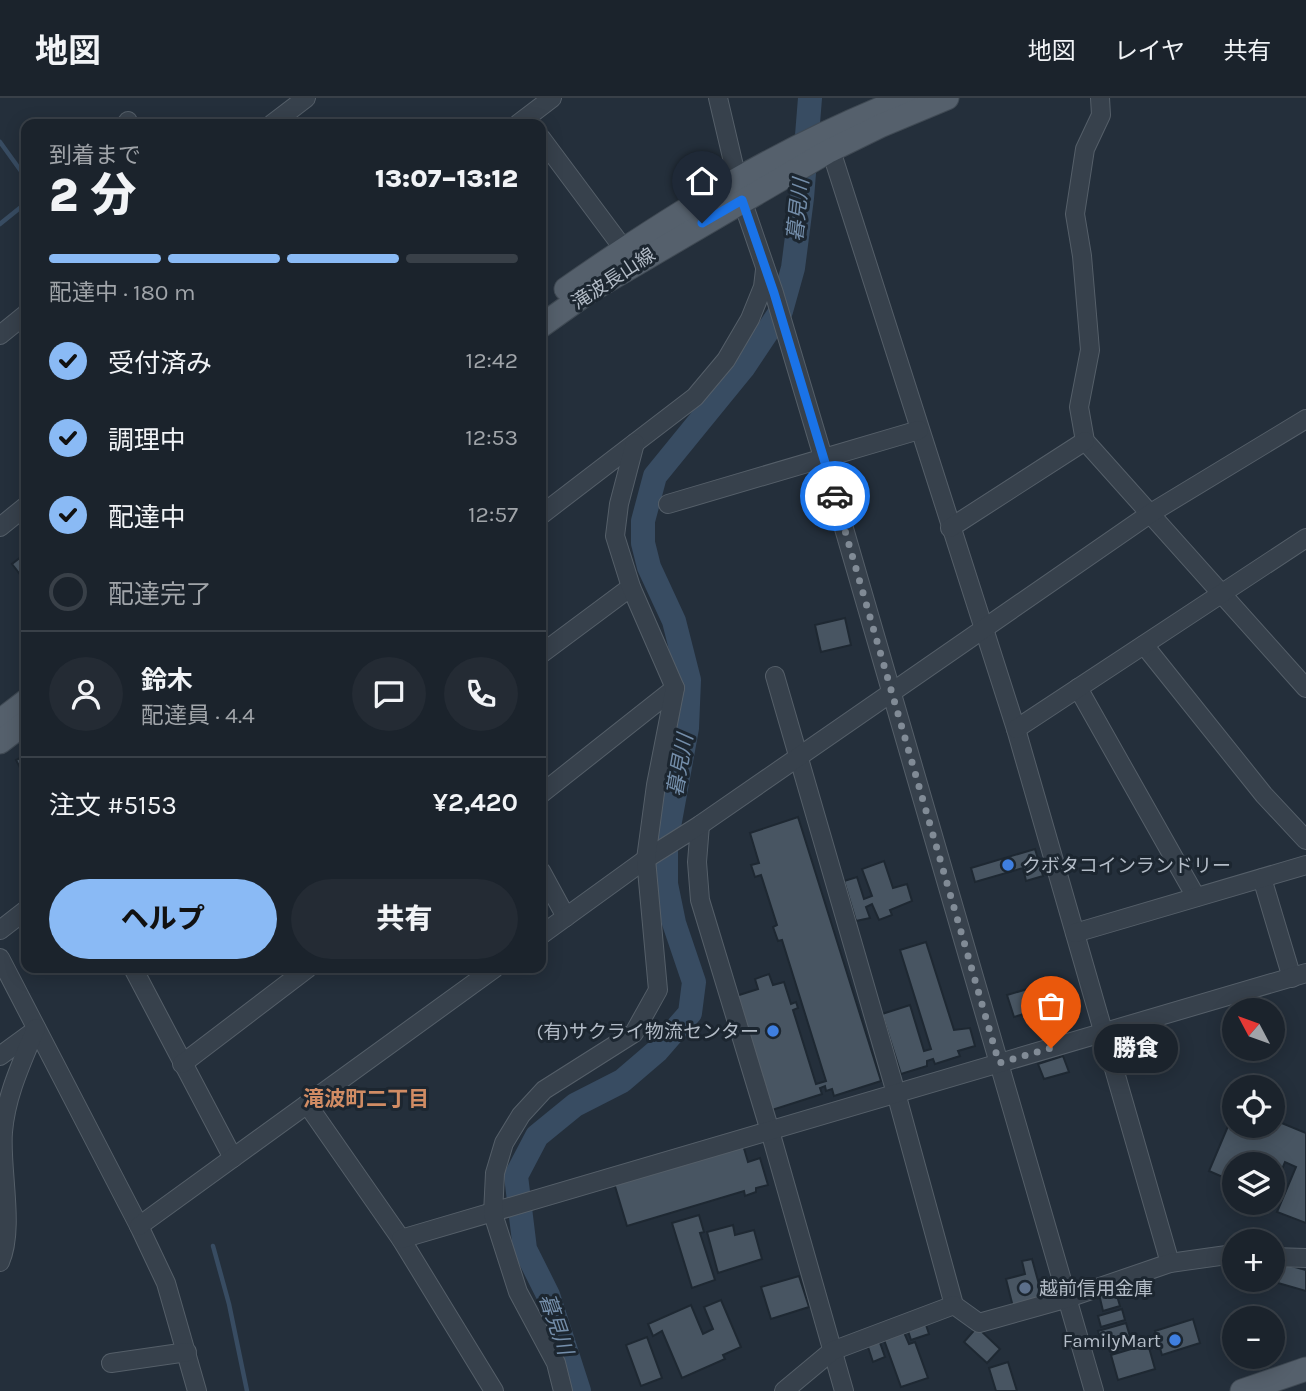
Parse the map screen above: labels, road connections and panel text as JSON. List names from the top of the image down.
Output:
{
  "streets": {
    "main road": ["滝波長山線"]
  },
  "districts": ["滝波町二丁目"],
  "water": ["暮見川"],
  "places": [
    "クボタコインランドリー",
    "(有)サクライ物流センター",
    "勝食",
    "越前信用金庫",
    "FamilyMart"
  ],
  "north": "top left",
  "page": {
    "header": "地図",
    "nav": ["地図", "レイヤ", "共有"],
    "heading": ["2 分", "到着まで", "13:07–13:12"],
    "panel": [
      "鈴木",
      "配達員 · 4.4",
      "注文 #5153",
      "¥2,420"
    ],
    "bar": "配達中 · 180 m",
    "list": [
      ["受付済み", "12:42"],
      ["調理中", "12:53"],
      ["配達中", "12:57"],
      "配達完了"
    ],
    "buttons": ["ヘルプ", "共有"],
    "map_buttons": ["+", "−"],
    "bubble": "勝食"
  }
}
